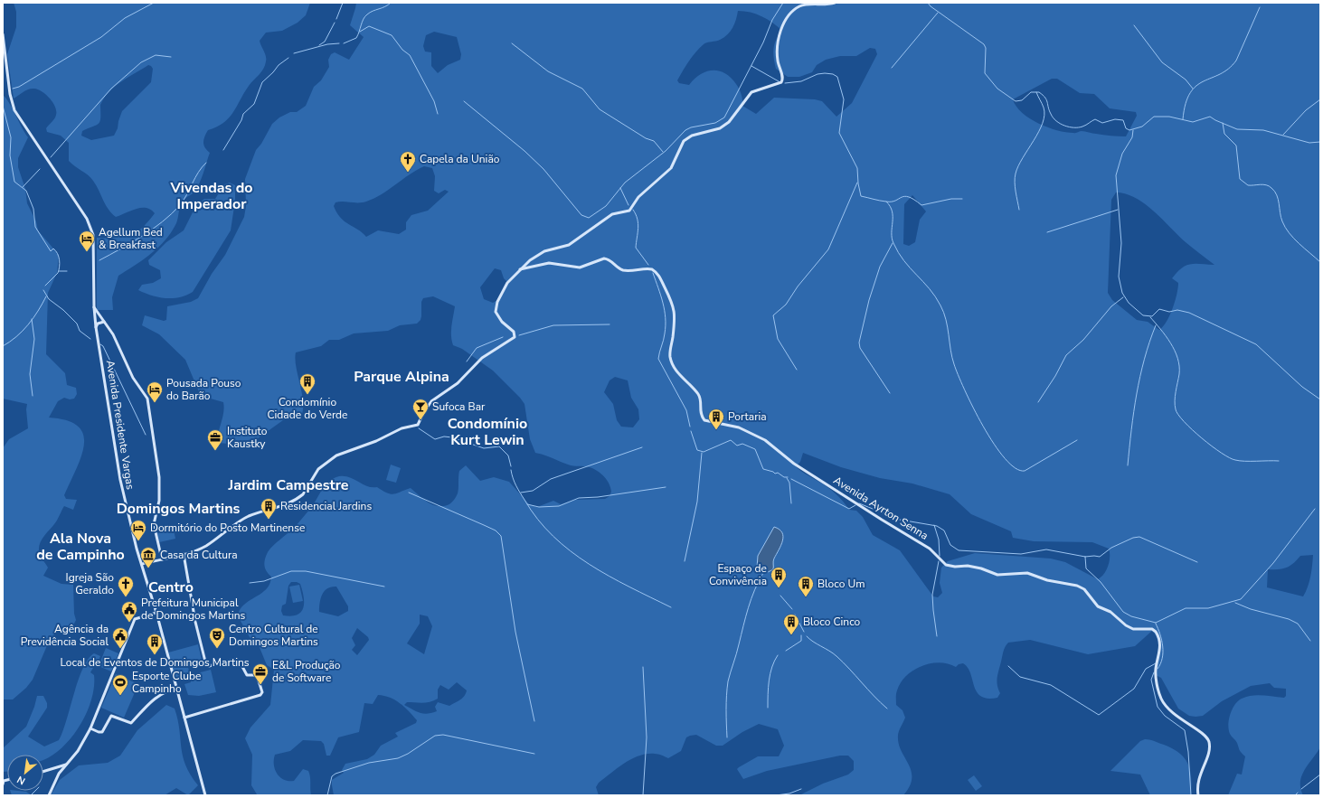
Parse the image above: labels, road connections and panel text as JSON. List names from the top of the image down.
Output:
{
  "streets": {
    "main road": ["Avenida Presidente Vargas", "Avenida Ayrton Senna"]
  },
  "districts": [
    "Vivendas do Imperador",
    "Parque Alpina",
    "Condomínio Kurt Lewin",
    "Jardim Campestre",
    "Domingos Martins",
    "Ala Nova de Campinho",
    "Centro"
  ],
  "places": {
    "church": ["Capela da União", "Igreja São Geraldo"],
    "hotel": ["Agellum Bed & Breakfast", "Pousada Pouso do Barão", "Dormitório do Posto Martinense"],
    "building": [
      "Condomínio Cidade do Verde",
      "Portaria",
      "Residencial Jardins",
      "Espaço de Convivência",
      "Bloco Um",
      "Bloco Cinco",
      "Local de Eventos de Domingos Martins"
    ],
    "bar": ["Sufoca Bar"],
    "office": ["Instituto Kaustky", "E&L Produção de Software"],
    "museum": ["Casa da Cultura"],
    "public building": ["Prefeitura Municipal de Domingos Martins", "Agência da Previdência Social"],
    "theatre": ["Centro Cultural de Domingos Martins"],
    "sports": ["Esporte Clube Campinho"]
  },
  "north": "bottom left"
}
